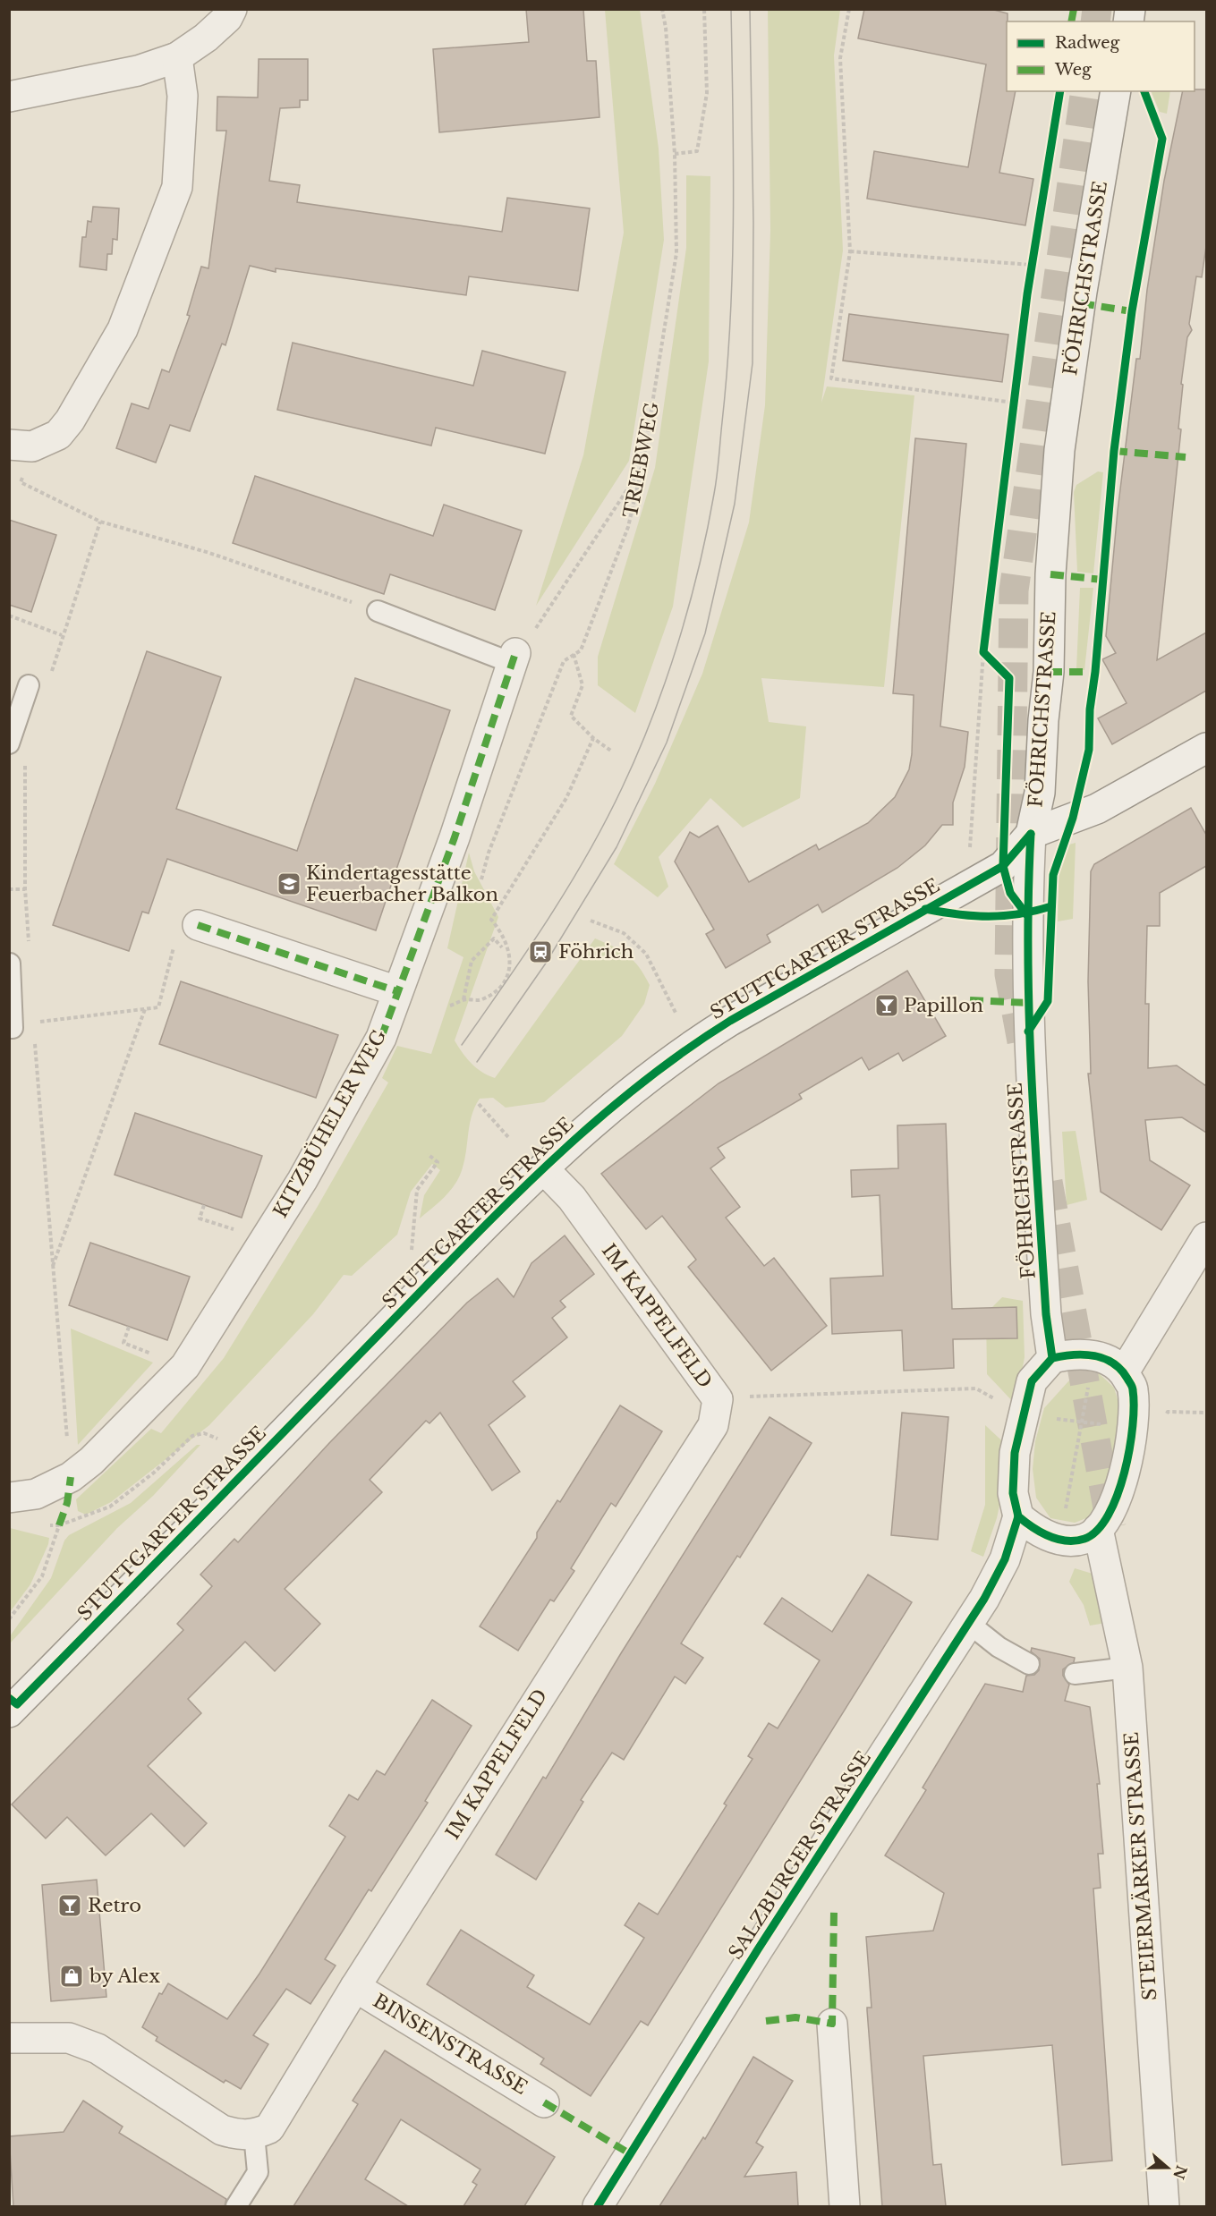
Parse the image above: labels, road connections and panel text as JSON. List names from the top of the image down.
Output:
{
  "streets": {
    "street": [
      "FÖHRICHSTRASSE",
      "STUTTGARTER STRASSE",
      "KITZBÜHELER WEG",
      "IM KAPPELFELD",
      "SALZBURGER STRASSE",
      "STEIERMÄRKER STRASSE",
      "BINSENSTRASSE"
    ],
    "path": ["TRIEBWEG"]
  },
  "crossings": [
    ["FÖHRICHSTRASSE", "STUTTGARTER STRASSE"],
    ["STUTTGARTER STRASSE", "IM KAPPELFELD"],
    ["IM KAPPELFELD", "BINSENSTRASSE"]
  ],
  "places": {
    "school or university": ["Kindertagesstätte Feuerbacher Balkon"],
    "station": ["Föhrich"],
    "bar": ["Papillon", "Retro"],
    "shop": ["by Alex"]
  },
  "legend": ["Radweg", "Weg"],
  "north": "right"
}
